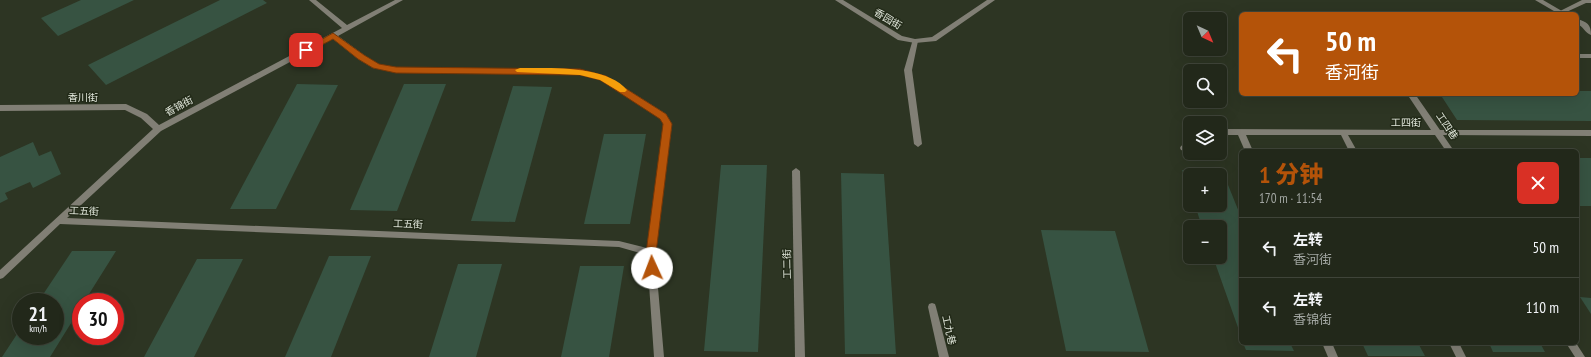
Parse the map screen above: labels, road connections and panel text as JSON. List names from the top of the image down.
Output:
{
  "streets": {
    "street": [
      "香园街",
      "香川街",
      "香锦街",
      "工四街",
      "工四巷",
      "工五街",
      "工二街",
      "工九巷"
    ]
  },
  "crossings": [
    ["香川街", "香锦街"],
    ["香锦街", "工五街"],
    ["工四街", "工四巷"]
  ],
  "north": "bottom right",
  "page": {
    "map_buttons": ["+", "−"],
    "turn": ["50 m", "香河街"],
    "heading": ["1 分钟", "170 m · 11:54"],
    "list": [
      {
        "name": "左转",
        "note": "香河街",
        "value": "50 m"
      },
      {
        "name": "左转",
        "note": "香锦街",
        "value": "110 m"
      }
    ],
    "speed": "21 km/h",
    "limit": "30"
  }
}
